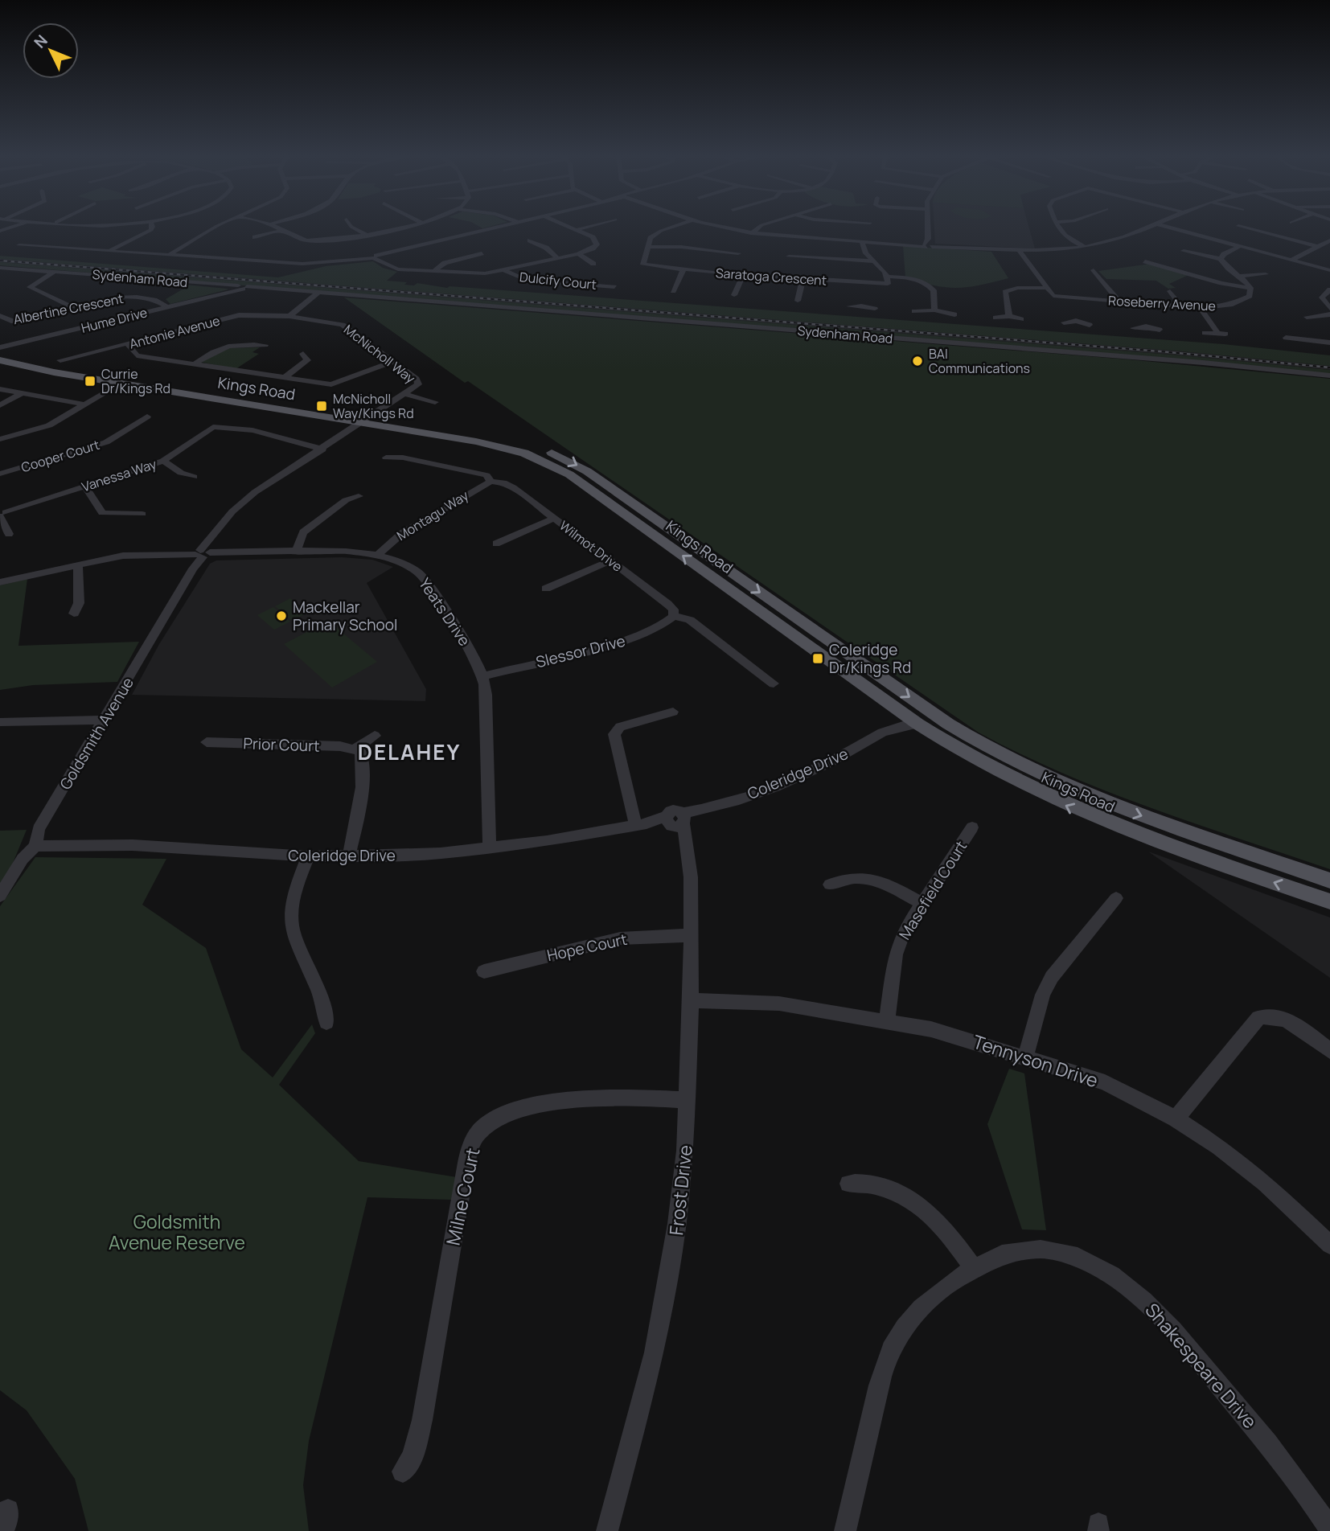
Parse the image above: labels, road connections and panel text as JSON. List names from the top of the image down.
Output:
{
  "streets": {
    "main road": ["Kings Road"],
    "street": [
      "Saratoga Crescent",
      "Sydenham Road",
      "Dulcify Court",
      "Roseberry Avenue",
      "Albertine Crescent",
      "Hume Drive",
      "Antonie Avenue",
      "McNicholl Way",
      "Cooper Court",
      "Vanessa Way",
      "Montagu Way",
      "Wilmot Drive",
      "Yeats Drive",
      "Slessor Drive",
      "Goldsmith Avenue",
      "Prior Court",
      "Coleridge Drive",
      "Masefield Court",
      "Hope Court",
      "Tennyson Drive",
      "Frost Drive",
      "Milne Court",
      "Shakespeare Drive"
    ]
  },
  "crossings": [
    ["Sydenham Road", "Hume Drive"],
    ["Hume Drive", "Kings Road"],
    ["Antonie Avenue", "McNicholl Way"],
    ["McNicholl Way", "Kings Road"],
    ["McNicholl Way", "Goldsmith Avenue"],
    ["Kings Road", "Goldsmith Avenue"],
    ["Kings Road", "Coleridge Drive"],
    ["Vanessa Way", "Goldsmith Avenue"],
    ["Montagu Way", "Wilmot Drive"],
    ["Montagu Way", "Yeats Drive"],
    ["Wilmot Drive", "Slessor Drive"],
    ["Yeats Drive", "Slessor Drive"],
    ["Yeats Drive", "Goldsmith Avenue"],
    ["Yeats Drive", "Coleridge Drive"],
    ["Goldsmith Avenue", "Coleridge Drive"],
    ["Coleridge Drive", "Frost Drive"],
    ["Masefield Court", "Tennyson Drive"],
    ["Hope Court", "Frost Drive"],
    ["Tennyson Drive", "Frost Drive"],
    ["Frost Drive", "Milne Court"]
  ],
  "districts": ["DELAHEY"],
  "parks": ["Goldsmith Avenue Reserve"],
  "places": {
    "other": ["BAI Communications", "Mackellar Primary School"],
    "transit": ["Currie Dr/Kings Rd", "McNicholl Way/Kings Rd", "Coleridge Dr/Kings Rd"]
  },
  "north": "top left"
}
